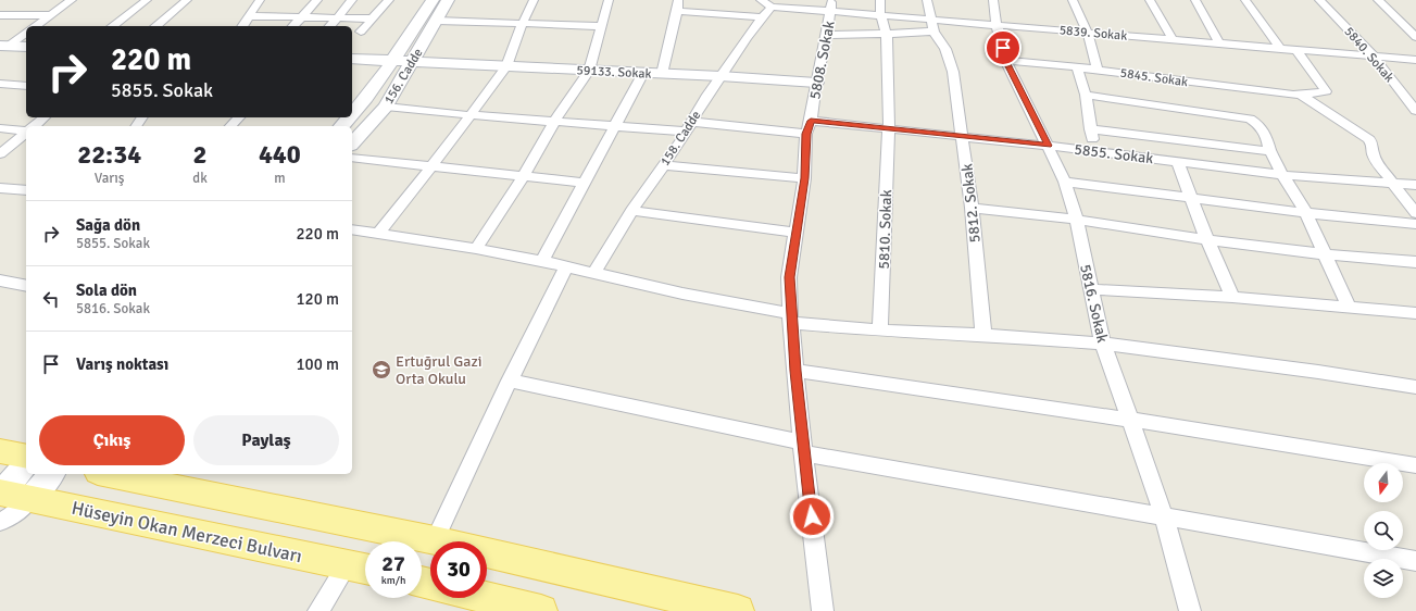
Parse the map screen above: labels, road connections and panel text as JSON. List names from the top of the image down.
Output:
{
  "streets": {
    "main road": ["Hüseyin Okan Merzeci Bulvarı"],
    "street": [
      "5839. Sokak",
      "5840. Sokak",
      "5808. Sokak",
      "59133. Sokak",
      "156. Cadde",
      "5845. Sokak",
      "158. Cadde",
      "5855. Sokak",
      "5812. Sokak",
      "5810. Sokak",
      "5816. Sokak"
    ]
  },
  "crossings": [
    ["5839. Sokak", "5840. Sokak"],
    ["5839. Sokak", "5808. Sokak"],
    ["5839. Sokak", "158. Cadde"],
    ["5839. Sokak", "5812. Sokak"],
    ["5839. Sokak", "5810. Sokak"],
    ["5839. Sokak", "5816. Sokak"],
    ["5808. Sokak", "59133. Sokak"],
    ["5808. Sokak", "5855. Sokak"],
    ["59133. Sokak", "156. Cadde"],
    ["59133. Sokak", "158. Cadde"],
    ["156. Cadde", "5855. Sokak"],
    ["5845. Sokak", "5816. Sokak"],
    ["158. Cadde", "5855. Sokak"],
    ["5855. Sokak", "5812. Sokak"],
    ["5855. Sokak", "5810. Sokak"],
    ["5855. Sokak", "5816. Sokak"]
  ],
  "places": {
    "school or university": ["Ertuğrul Gazi Orta Okulu"]
  },
  "north": "bottom",
  "page": {
    "turn": ["220 m", "5855. Sokak"],
    "eta": [
      "22:34",
      "Varış",
      "2",
      "dk",
      "440",
      "m"
    ],
    "list": [
      {
        "name": "Sağa dön",
        "note": "5855. Sokak",
        "value": "220 m"
      },
      {
        "name": "Sola dön",
        "note": "5816. Sokak",
        "value": "120 m"
      },
      {
        "name": "Varış noktası",
        "value": "100 m"
      }
    ],
    "buttons": ["Çıkış", "Paylaş"],
    "speed": "27 km/h",
    "limit": "30"
  }
}
